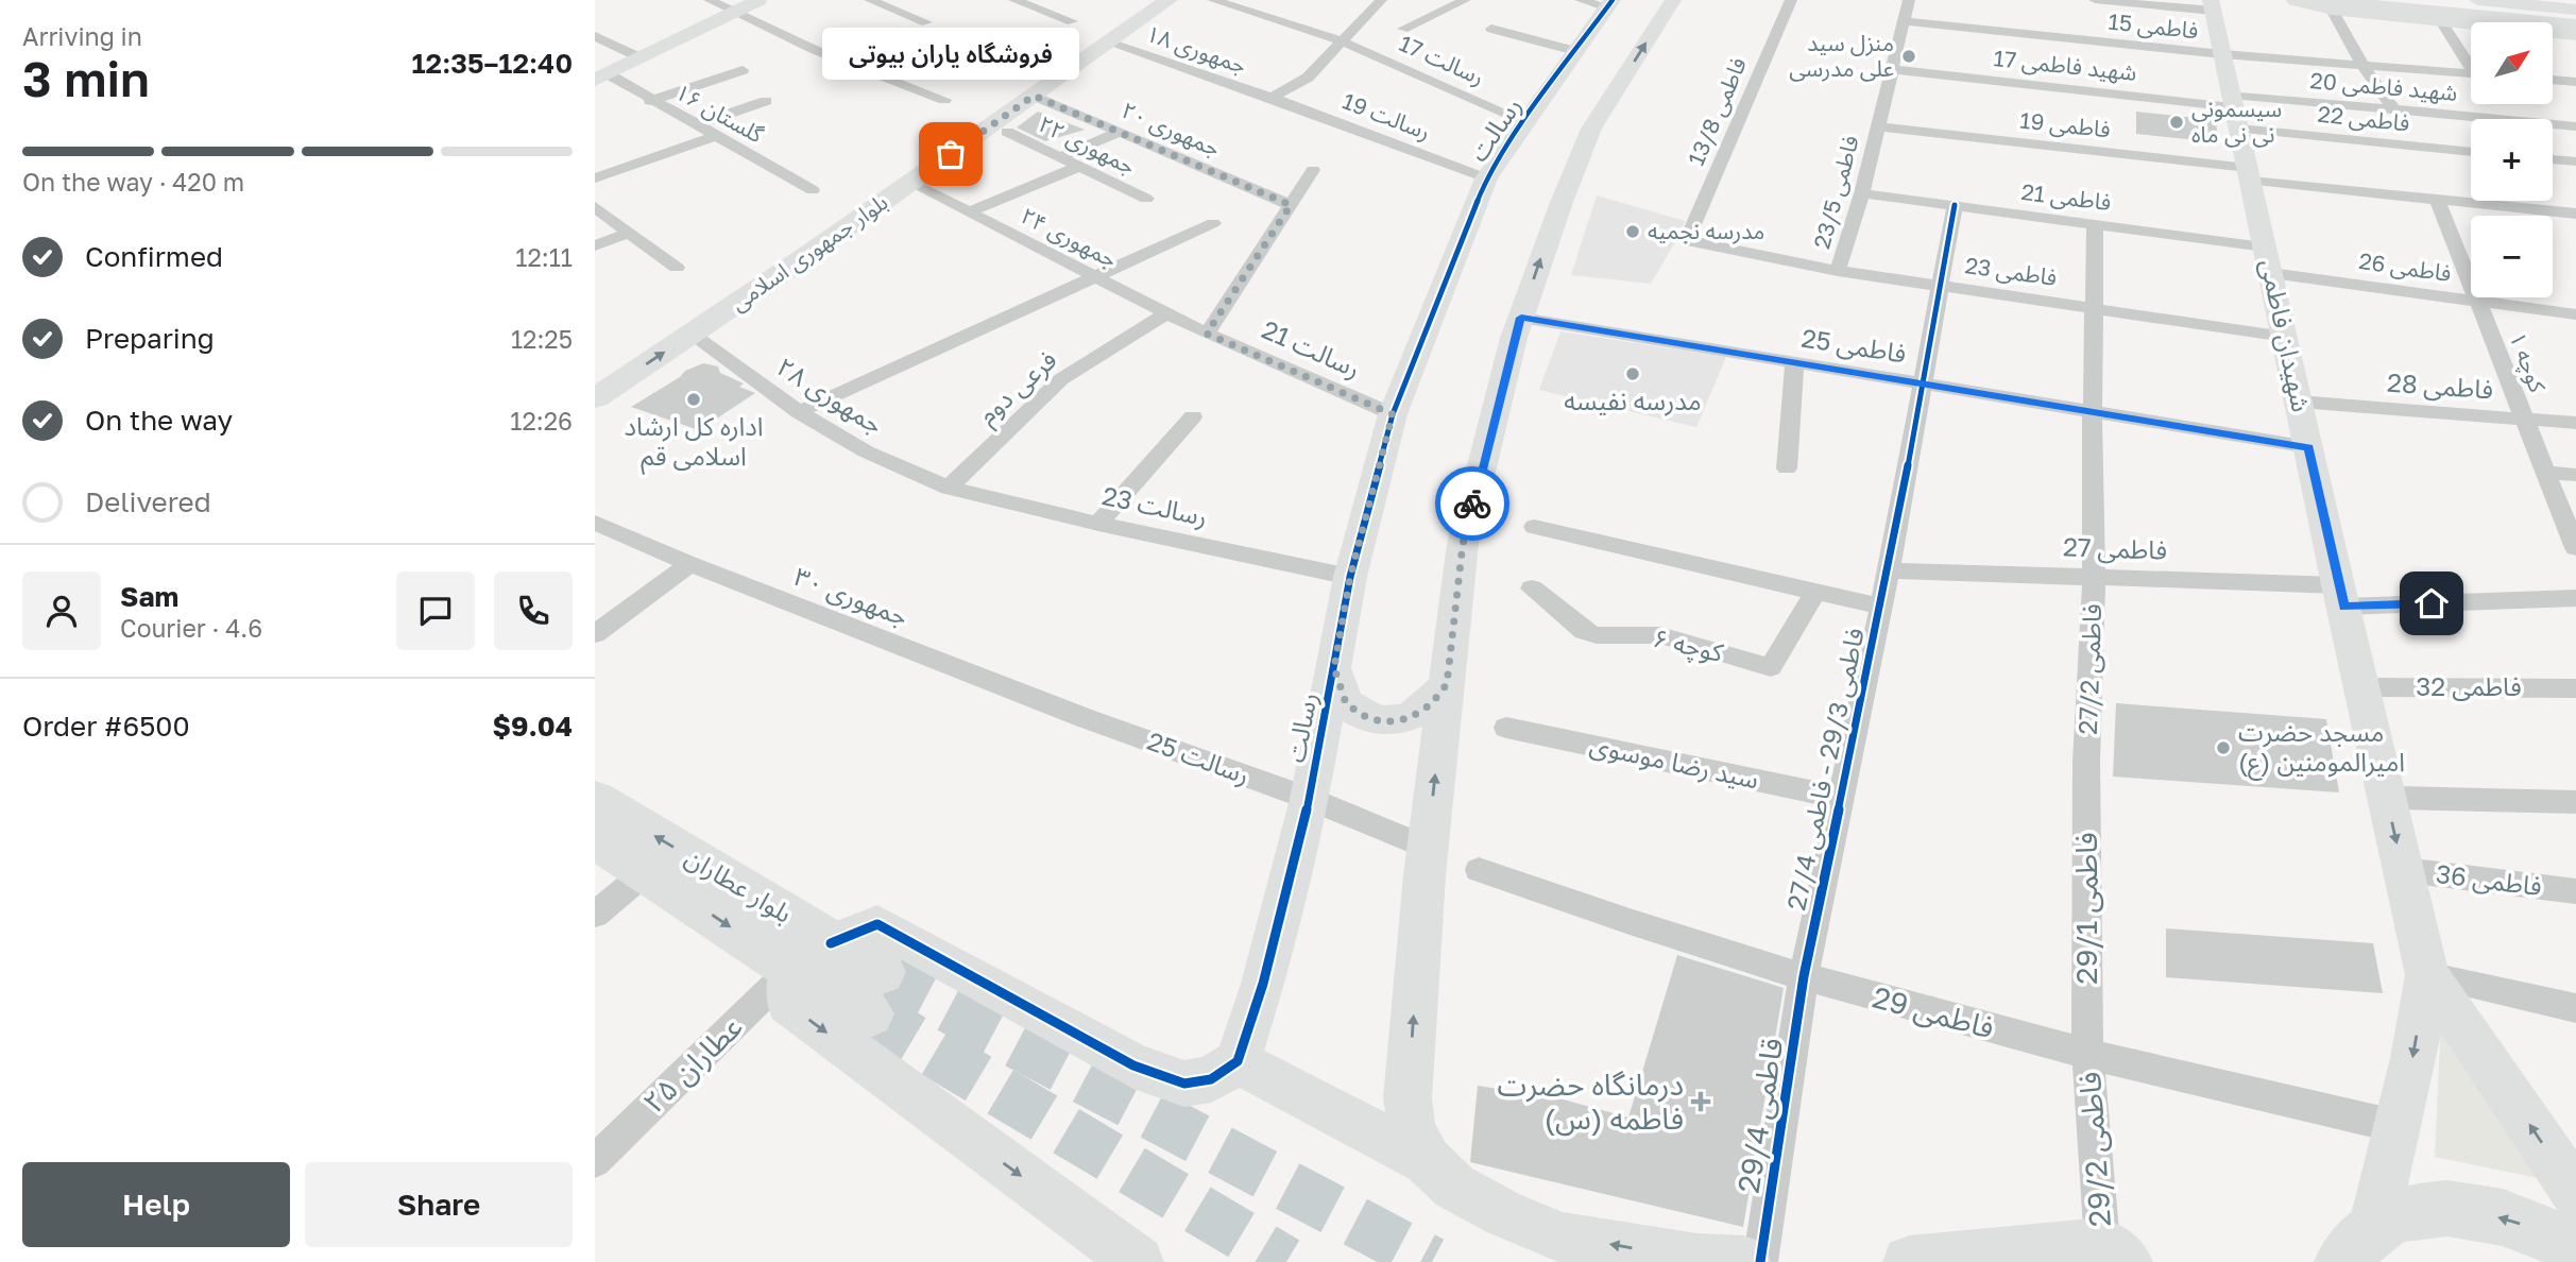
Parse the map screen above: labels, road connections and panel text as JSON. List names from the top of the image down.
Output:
{
  "streets": {
    "main road": ["بلوار جمهوری اسلامی", "بلوار عطاران"],
    "street": [
      "فاطمی 15",
      "جمهوری ۱۸",
      "رسالت 17",
      "شهید فاطمی 17",
      "شهید فاطمی 20",
      "فاطمی 13/8",
      "گلستان ۱۶",
      "رسالت 19",
      "فاطمی 22",
      "فاطمی 19",
      "جمهوری ۲۰",
      "رسالت",
      "جمهوری ۲۲",
      "فاطمی 23/5",
      "فاطمی 21",
      "جمهوری ۲۴",
      "فاطمی 26",
      "فاطمی 23",
      "شهیدان فاطمی",
      "فاطمی 25",
      "رسالت 21",
      "کوچه ۱",
      "فاطمی 28",
      "فرعی دوم",
      "جمهوری ۲۸",
      "رسالت 23",
      "فاطمی 27",
      "جمهوری ۳۰",
      "کوچه ۶",
      "فاطمی 27/2",
      "فاطمی 32",
      "رسالت 25",
      "سید رضا موسوی",
      "فاطمی 29/3 - فاطمی 27/4",
      "فاطمی 36",
      "فاطمی 29/1",
      "فاطمی 29",
      "عطاران ۲۵",
      "قاطمی 29/4",
      "فاطمی 29/2"
    ]
  },
  "crossings": [
    ["فاطمی 15", "شهید فاطمی 20"],
    ["فاطمی 15", "شهیدان فاطمی"],
    ["جمهوری ۱۸", "رسالت 19"],
    ["جمهوری ۱۸", "بلوار جمهوری اسلامی"],
    ["رسالت 17", "رسالت"],
    ["شهید فاطمی 17", "شهید فاطمی 20"],
    ["شهید فاطمی 17", "فاطمی 22"],
    ["شهید فاطمی 17", "شهیدان فاطمی"],
    ["شهید فاطمی 20", "فاطمی 22"],
    ["شهید فاطمی 20", "شهیدان فاطمی"],
    ["فاطمی 13/8", "فاطمی 23"],
    ["رسالت 19", "رسالت"],
    ["فاطمی 22", "شهیدان فاطمی"],
    ["فاطمی 19", "فاطمی 23/5"],
    ["فاطمی 19", "شهیدان فاطمی"],
    ["فاطمی 19", "کوچه ۱"],
    ["جمهوری ۲۰", "بلوار جمهوری اسلامی"],
    ["رسالت", "رسالت 21"],
    ["رسالت", "رسالت 23"],
    ["رسالت", "رسالت 25"],
    ["فاطمی 23/5", "فاطمی 21"],
    ["فاطمی 23/5", "فاطمی 23"],
    ["فاطمی 21", "فاطمی 26"],
    ["فاطمی 21", "شهیدان فاطمی"],
    ["فاطمی 21", "فاطمی 27/2"],
    ["فاطمی 21", "فاطمی 29/3 - فاطمی 27/4"],
    ["جمهوری ۲۴", "بلوار جمهوری اسلامی"],
    ["جمهوری ۲۴", "رسالت 21"],
    ["جمهوری ۲۴", "فرعی دوم"],
    ["بلوار جمهوری اسلامی", "جمهوری ۲۸"],
    ["فاطمی 26", "شهیدان فاطمی"],
    ["فاطمی 26", "کوچه ۱"],
    ["فاطمی 23", "شهیدان فاطمی"],
    ["فاطمی 23", "فاطمی 27/2"],
    ["فاطمی 23", "فاطمی 29/3 - فاطمی 27/4"],
    ["شهیدان فاطمی", "فاطمی 25"],
    ["شهیدان فاطمی", "فاطمی 28"],
    ["شهیدان فاطمی", "فاطمی 27"],
    ["شهیدان فاطمی", "فاطمی 32"],
    ["شهیدان فاطمی", "فاطمی 36"],
    ["فاطمی 25", "فاطمی 27/2"],
    ["فاطمی 25", "فاطمی 29/3 - فاطمی 27/4"],
    ["کوچه ۱", "فاطمی 28"],
    ["فرعی دوم", "جمهوری ۲۸"],
    ["فرعی دوم", "رسالت 23"],
    ["جمهوری ۲۸", "رسالت 23"],
    ["فاطمی 27", "فاطمی 27/2"],
    ["فاطمی 27", "فاطمی 29/3 - فاطمی 27/4"],
    ["جمهوری ۳۰", "رسالت 25"],
    ["فاطمی 27/2", "فاطمی 29/1"],
    ["سید رضا موسوی", "فاطمی 29/3 - فاطمی 27/4"],
    ["فاطمی 29/3 - فاطمی 27/4", "فاطمی 29"],
    ["فاطمی 29/3 - فاطمی 27/4", "قاطمی 29/4"],
    ["بلوار عطاران", "عطاران ۲۵"],
    ["فاطمی 29/1", "فاطمی 29"],
    ["فاطمی 29/1", "فاطمی 29/2"],
    ["فاطمی 29", "قاطمی 29/4"],
    ["فاطمی 29", "فاطمی 29/2"]
  ],
  "places": {
    "other": [
      "منزل سید علی مدرسی",
      "سیسمونی نی نی ماه",
      "فروشگاه یاران بیوتی",
      "مدرسه نجمیه",
      "مدرسه نفیسه",
      "اداره کل ارشاد اسلامی قم",
      "مسجد حضرت امیرالمومنین (ع)"
    ],
    "health": ["درمانگاه حضرت فاطمه (س)"]
  },
  "north": "top right",
  "page": {
    "heading": ["3 min", "Arriving in", "12:35–12:40"],
    "panel": [
      "Sam",
      "Courier · 4.6",
      "Order #6500",
      "$9.04"
    ],
    "map_buttons": ["+", "−"],
    "bubble": "فروشگاه یاران بیوتی",
    "bar": "On the way · 420 m",
    "list": [
      ["Confirmed", "12:11"],
      ["Preparing", "12:25"],
      ["On the way", "12:26"],
      "Delivered"
    ],
    "buttons": ["Help", "Share"]
  }
}
